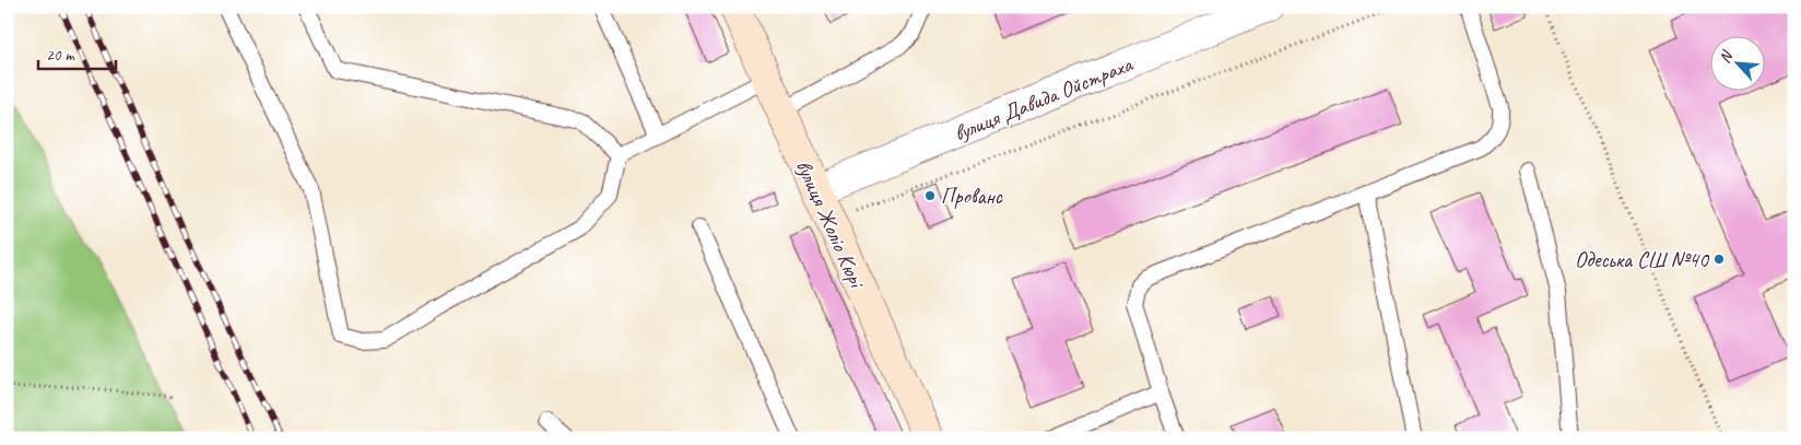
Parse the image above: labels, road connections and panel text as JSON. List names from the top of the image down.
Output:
{
  "streets": {
    "street": ["вулиця Давида Ойстраха", "вулиця Жоліо Кюрі"]
  },
  "crossings": [
    ["вулиця Давида Ойстраха", "вулиця Жоліо Кюрі"]
  ],
  "places": ["Прованс", "Одеська СШ №40"],
  "scale_bar": "20 m",
  "north": "top left"
}
